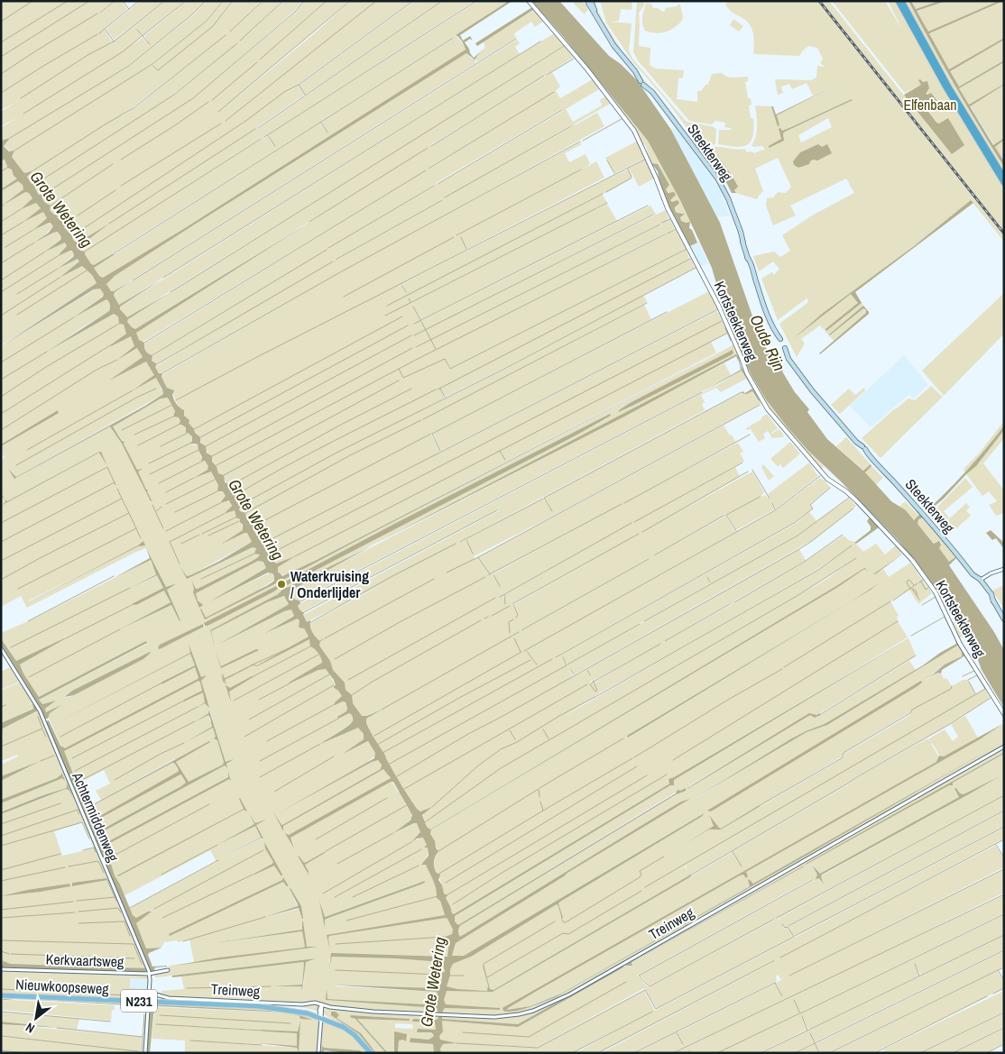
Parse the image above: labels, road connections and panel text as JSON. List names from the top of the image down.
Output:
{
  "streets": {
    "main road": ["Steekterweg", "Nieuwkoopseweg", "N231"],
    "street": [
      "Kortsteekterweg",
      "Achtermiddenweg",
      "Treinweg",
      "Kerkvaartsweg"
    ]
  },
  "crossings": [
    ["Achtermiddenweg", "Treinweg"],
    ["Achtermiddenweg", "Kerkvaartsweg"],
    ["Achtermiddenweg", "Nieuwkoopseweg"]
  ],
  "water": ["Grote Wetering", "Oude Rijn"],
  "parks": ["Elfenbaan"],
  "places": ["Waterkruising / Onderlijder"],
  "north": "bottom left"
}
